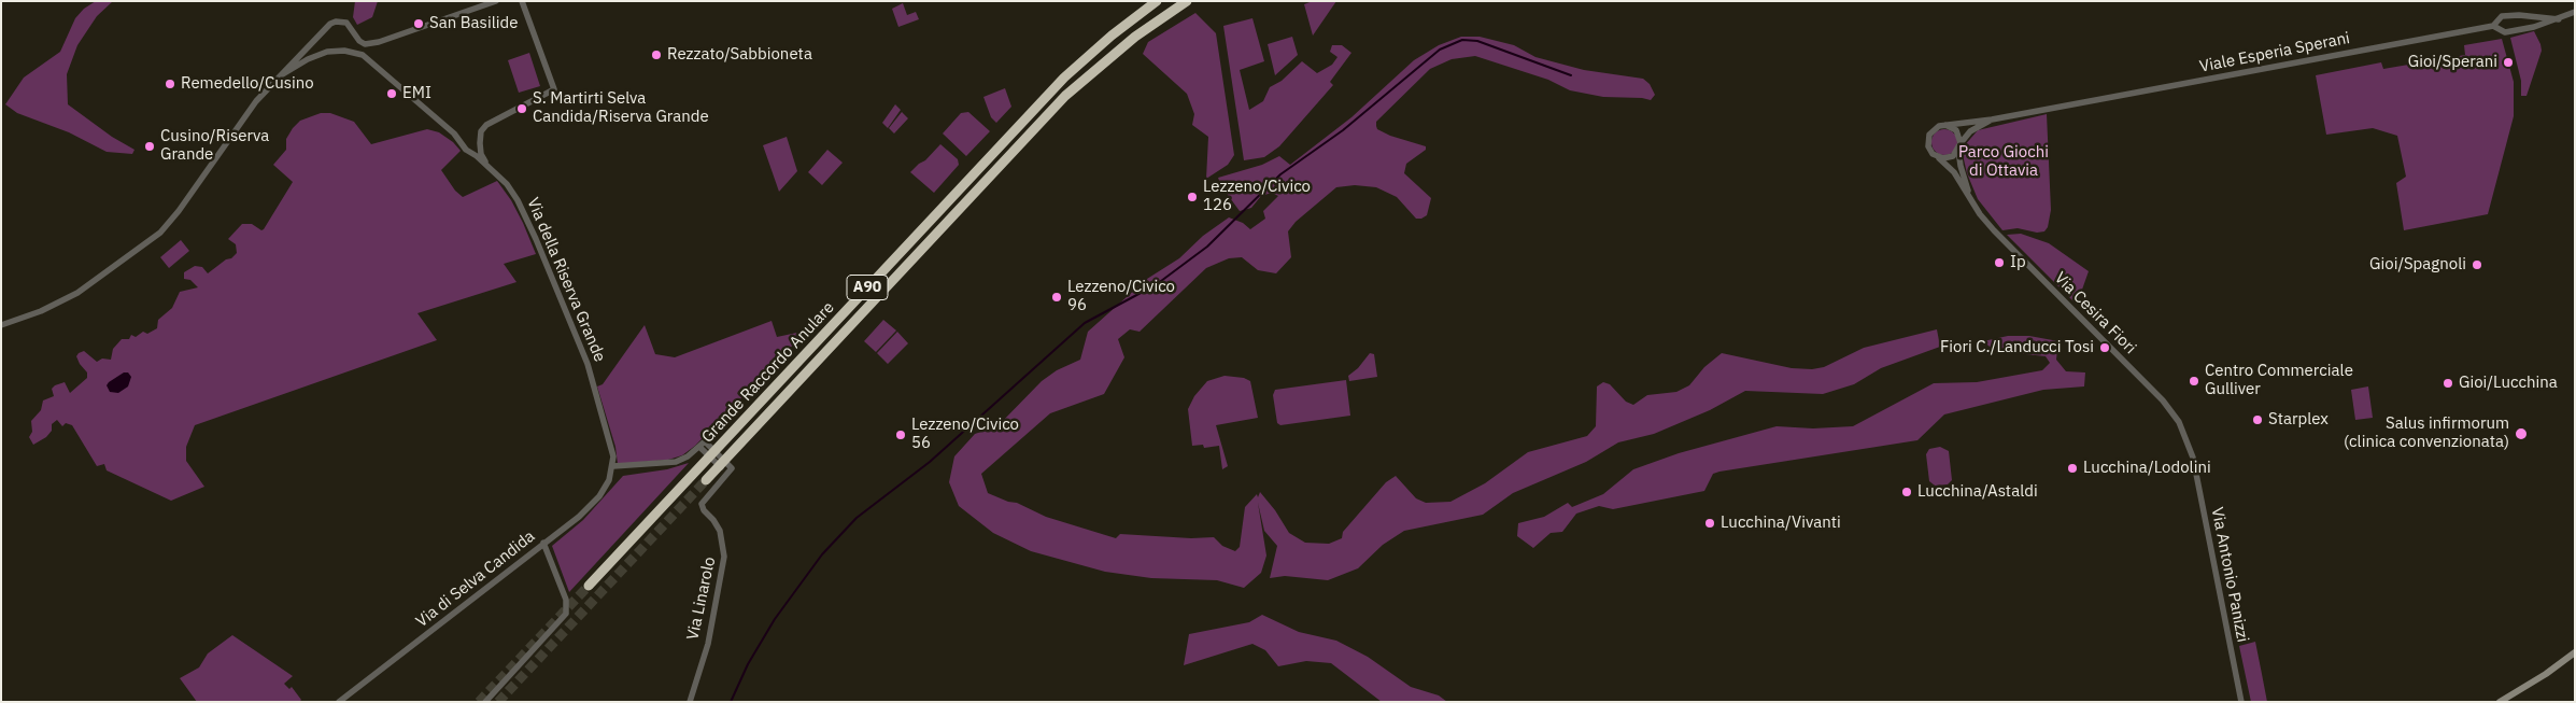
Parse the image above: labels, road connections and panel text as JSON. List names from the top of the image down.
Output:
{
  "streets": {
    "highway": ["A90", "Grande Raccordo Anulare"],
    "street": [
      "Viale Esperia Sperani",
      "Via della Riserva Grande",
      "Via Cesira Fiori",
      "Via Antonio Panizzi",
      "Via di Selva Candida",
      "Via Linarolo"
    ]
  },
  "crossings": [
    ["Viale Esperia Sperani", "Via Cesira Fiori"],
    ["Via della Riserva Grande", "Via di Selva Candida"],
    ["Via della Riserva Grande", "Via Linarolo"],
    ["Via Cesira Fiori", "Via Antonio Panizzi"],
    ["Via di Selva Candida", "Via Linarolo"]
  ],
  "parks": ["Parco Giochi di Ottavia"],
  "places": [
    "San Basilide",
    "Rezzato/Sabbioneta",
    "Gioi/Sperani",
    "Remedello/Cusino",
    "EMI",
    "S. Martirti Selva Candida/Riserva Grande",
    "Cusino/Riserva Grande",
    "Lezzeno/Civico 126",
    "Ip",
    "Gioi/Spagnoli",
    "Lezzeno/Civico 96",
    "Fiori C./Landucci Tosi",
    "Centro Commerciale Gulliver",
    "Gioi/Lucchina",
    "Starplex",
    "Salus infirmorum (clinica convenzionata)",
    "Lezzeno/Civico 56",
    "Lucchina/Lodolini",
    "Lucchina/Astaldi",
    "Lucchina/Vivanti"
  ]
}
